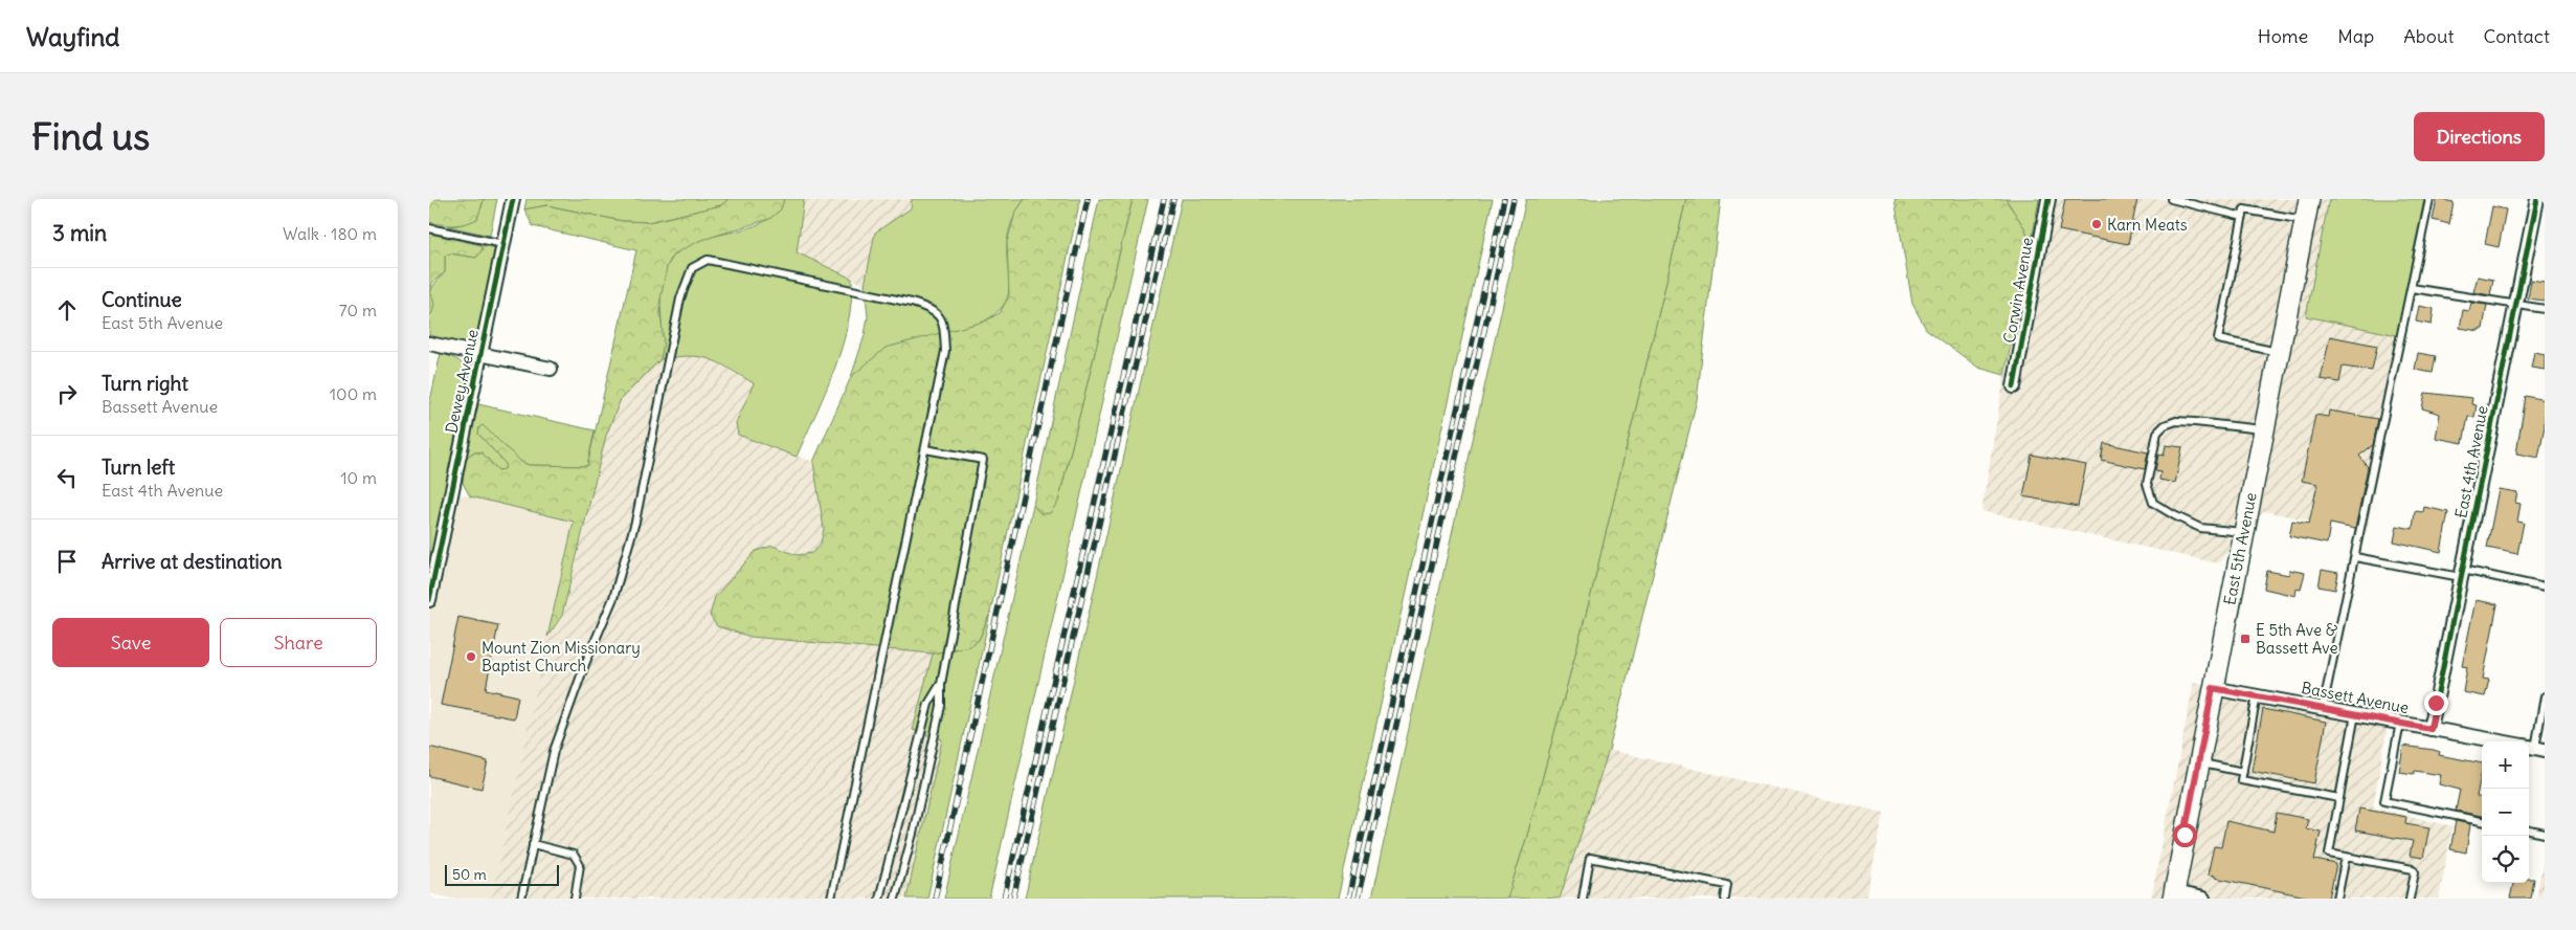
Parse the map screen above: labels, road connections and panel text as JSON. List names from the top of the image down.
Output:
{
  "streets": {
    "main road": ["East 5th Avenue"],
    "street": [
      "Corwin Avenue",
      "Dewey Avenue",
      "East 4th Avenue",
      "Bassett Avenue"
    ]
  },
  "crossings": [
    ["East 4th Avenue", "Bassett Avenue"],
    ["East 5th Avenue", "Bassett Avenue"]
  ],
  "places": {
    "other": ["Karn Meats", "Mount Zion Missionary Baptist Church"],
    "transit": ["E 5th Ave & Bassett Ave"]
  },
  "scale_bar": "50 m",
  "page": {
    "header": "Wayfind",
    "nav": [
      "Home",
      "Map",
      "About",
      "Contact"
    ],
    "buttons": [
      "Directions",
      ["Save", "Share"]
    ],
    "title": "Find us",
    "heading": ["3 min", "Walk · 180 m"],
    "list": [
      ["Continue", "East 5th Avenue", "70 m"],
      ["Turn right", "Bassett Avenue", "100 m"],
      ["Turn left", "East 4th Avenue", "10 m"],
      "Arrive at destination"
    ],
    "map_buttons": ["+", "−"],
    "scale": "50 m"
  }
}
